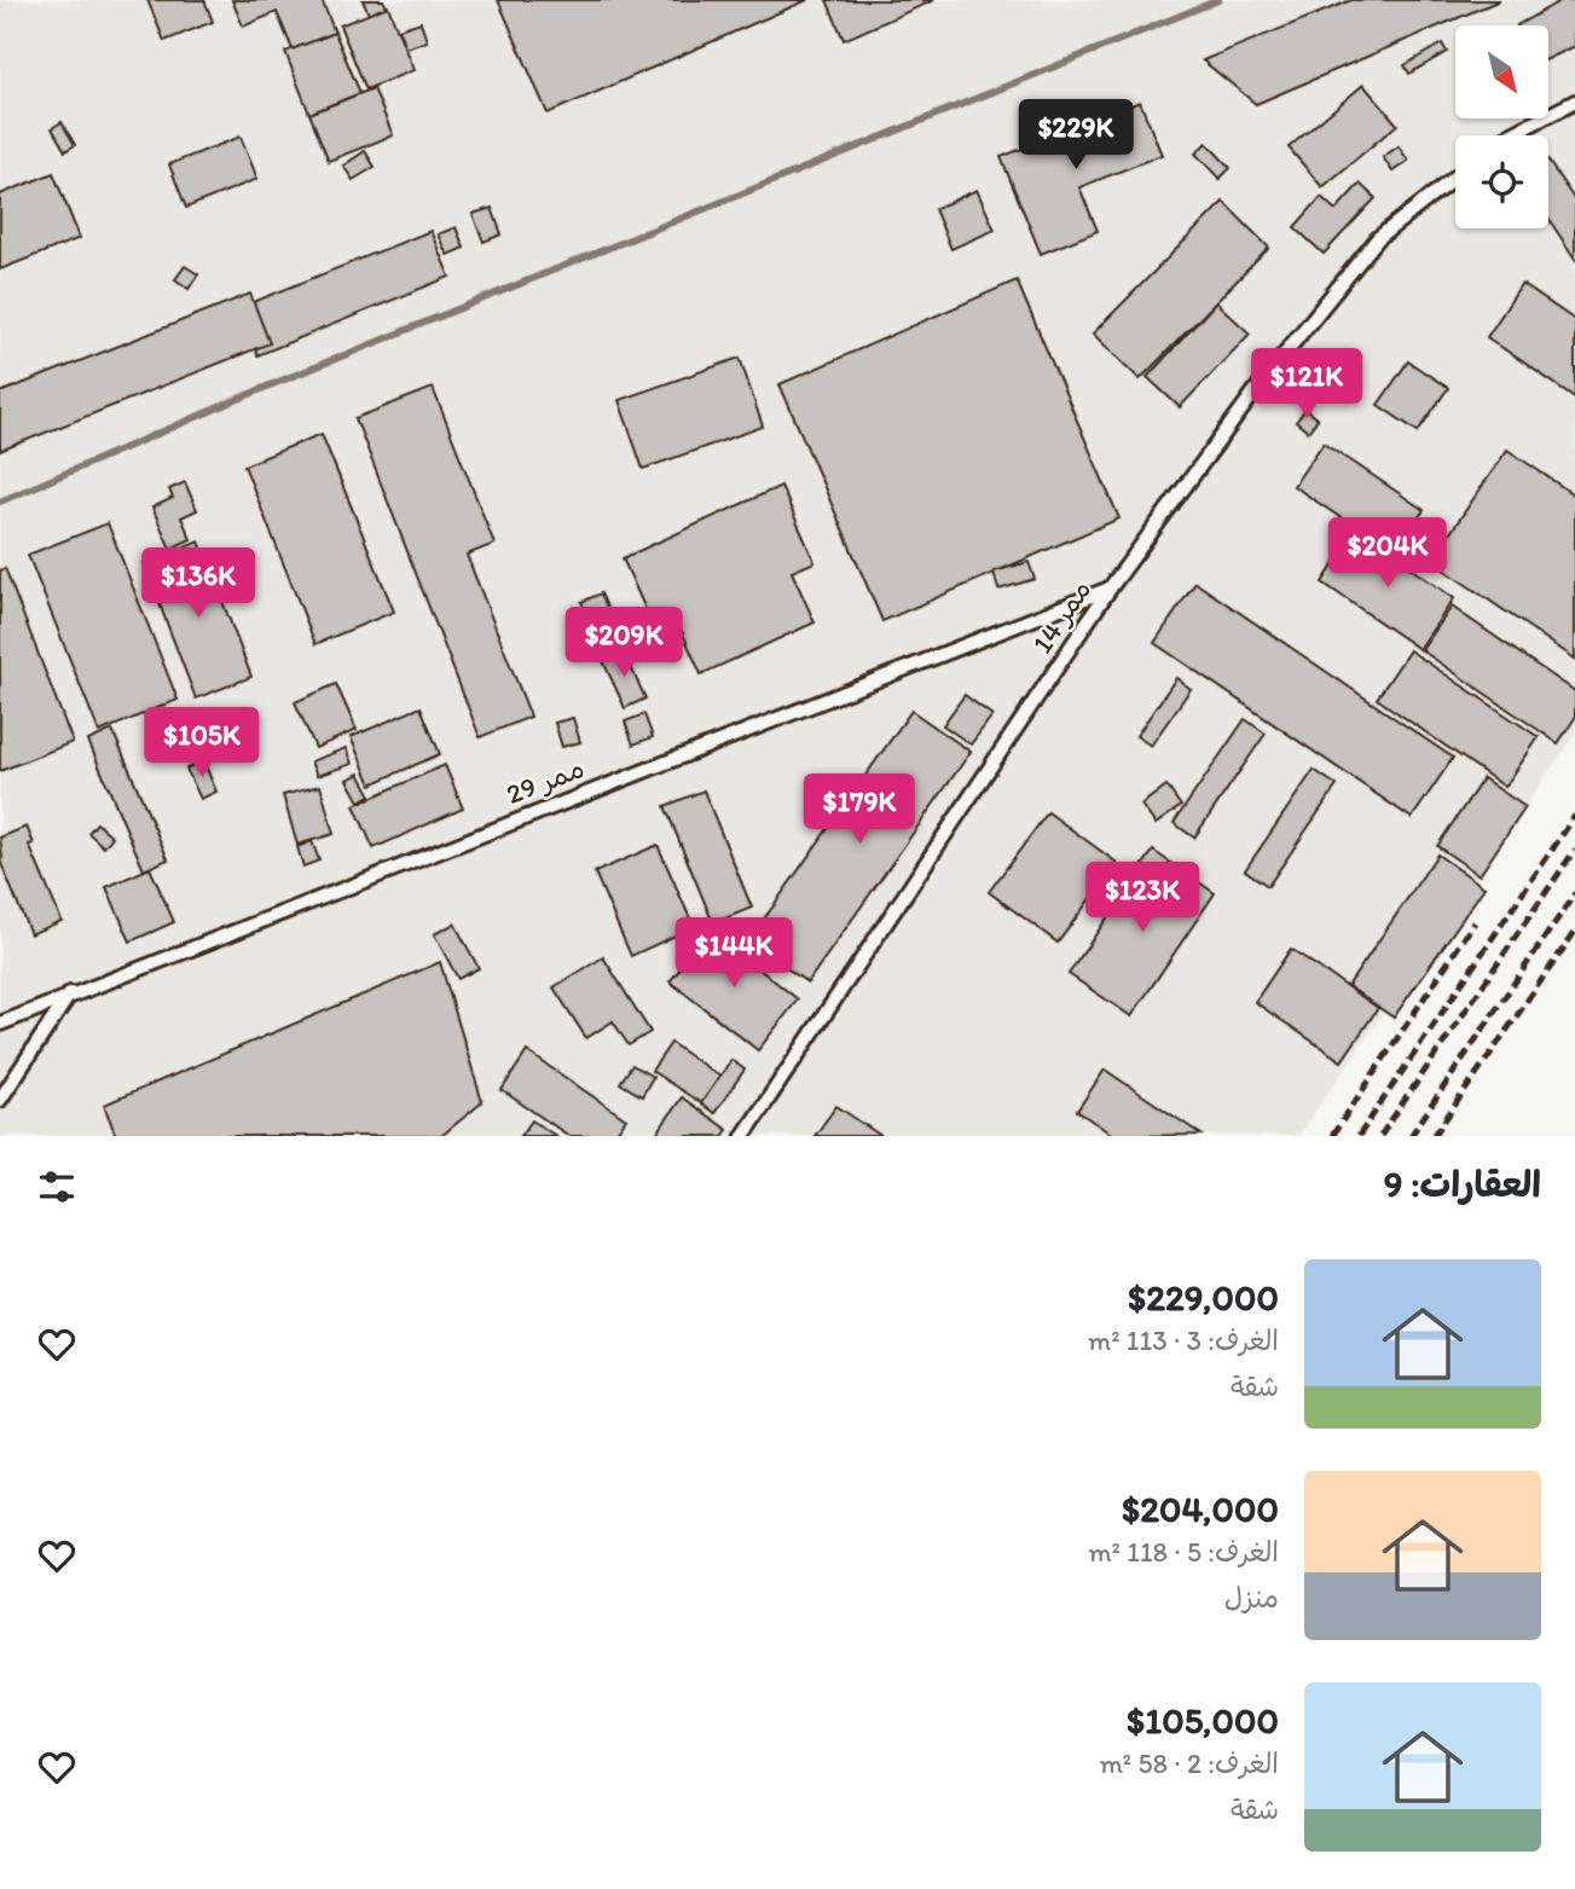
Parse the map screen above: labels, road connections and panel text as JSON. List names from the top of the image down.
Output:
{
  "streets": {
    "lane": ["ممر 14", "ممر 29"]
  },
  "crossings": [
    ["ممر 14", "ممر 29"]
  ],
  "north": "bottom right",
  "page": {
    "price": [
      "$229K",
      "$121K",
      "$204K",
      "$136K",
      "$209K",
      "$105K",
      "$179K",
      "$123K",
      "$144K"
    ],
    "heading": "العقارات: 9",
    "list": [
      {
        "name": "$229,000",
        "note": "الغرف: 3 · 113 m² · شقة"
      },
      {
        "name": "$204,000",
        "note": "الغرف: 5 · 118 m² · منزل"
      },
      {
        "name": "$105,000",
        "note": "الغرف: 2 · 58 m² · شقة"
      }
    ]
  }
}
